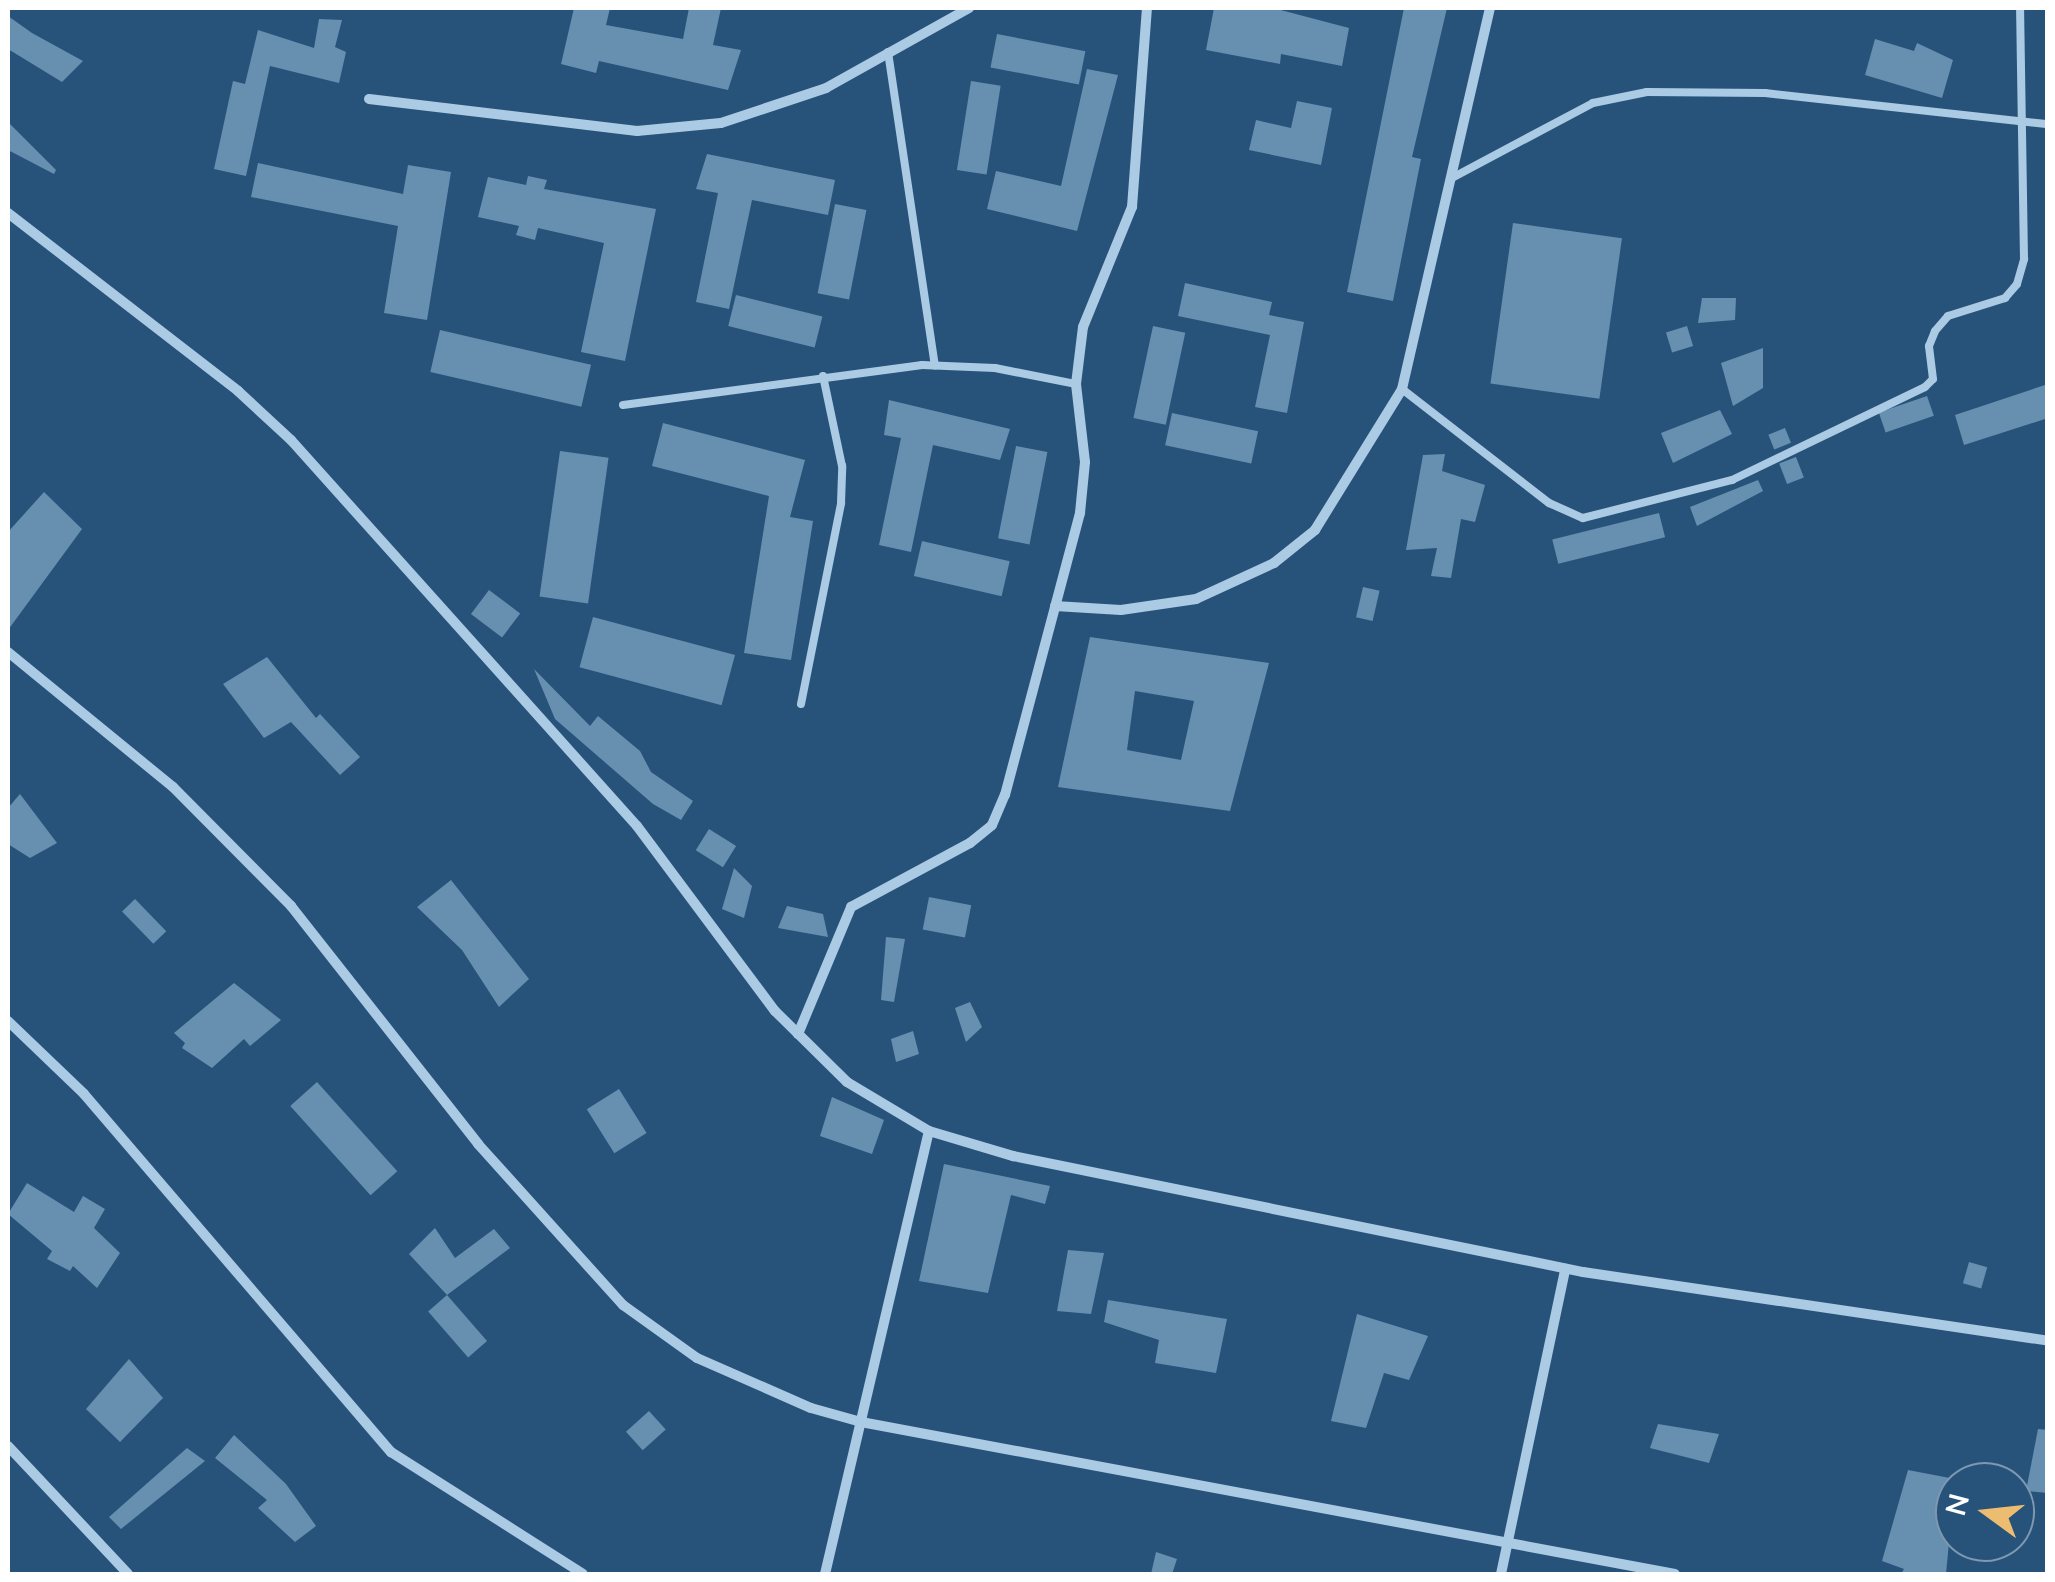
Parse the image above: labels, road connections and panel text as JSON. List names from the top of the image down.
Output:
{
  "north": "left"
}
